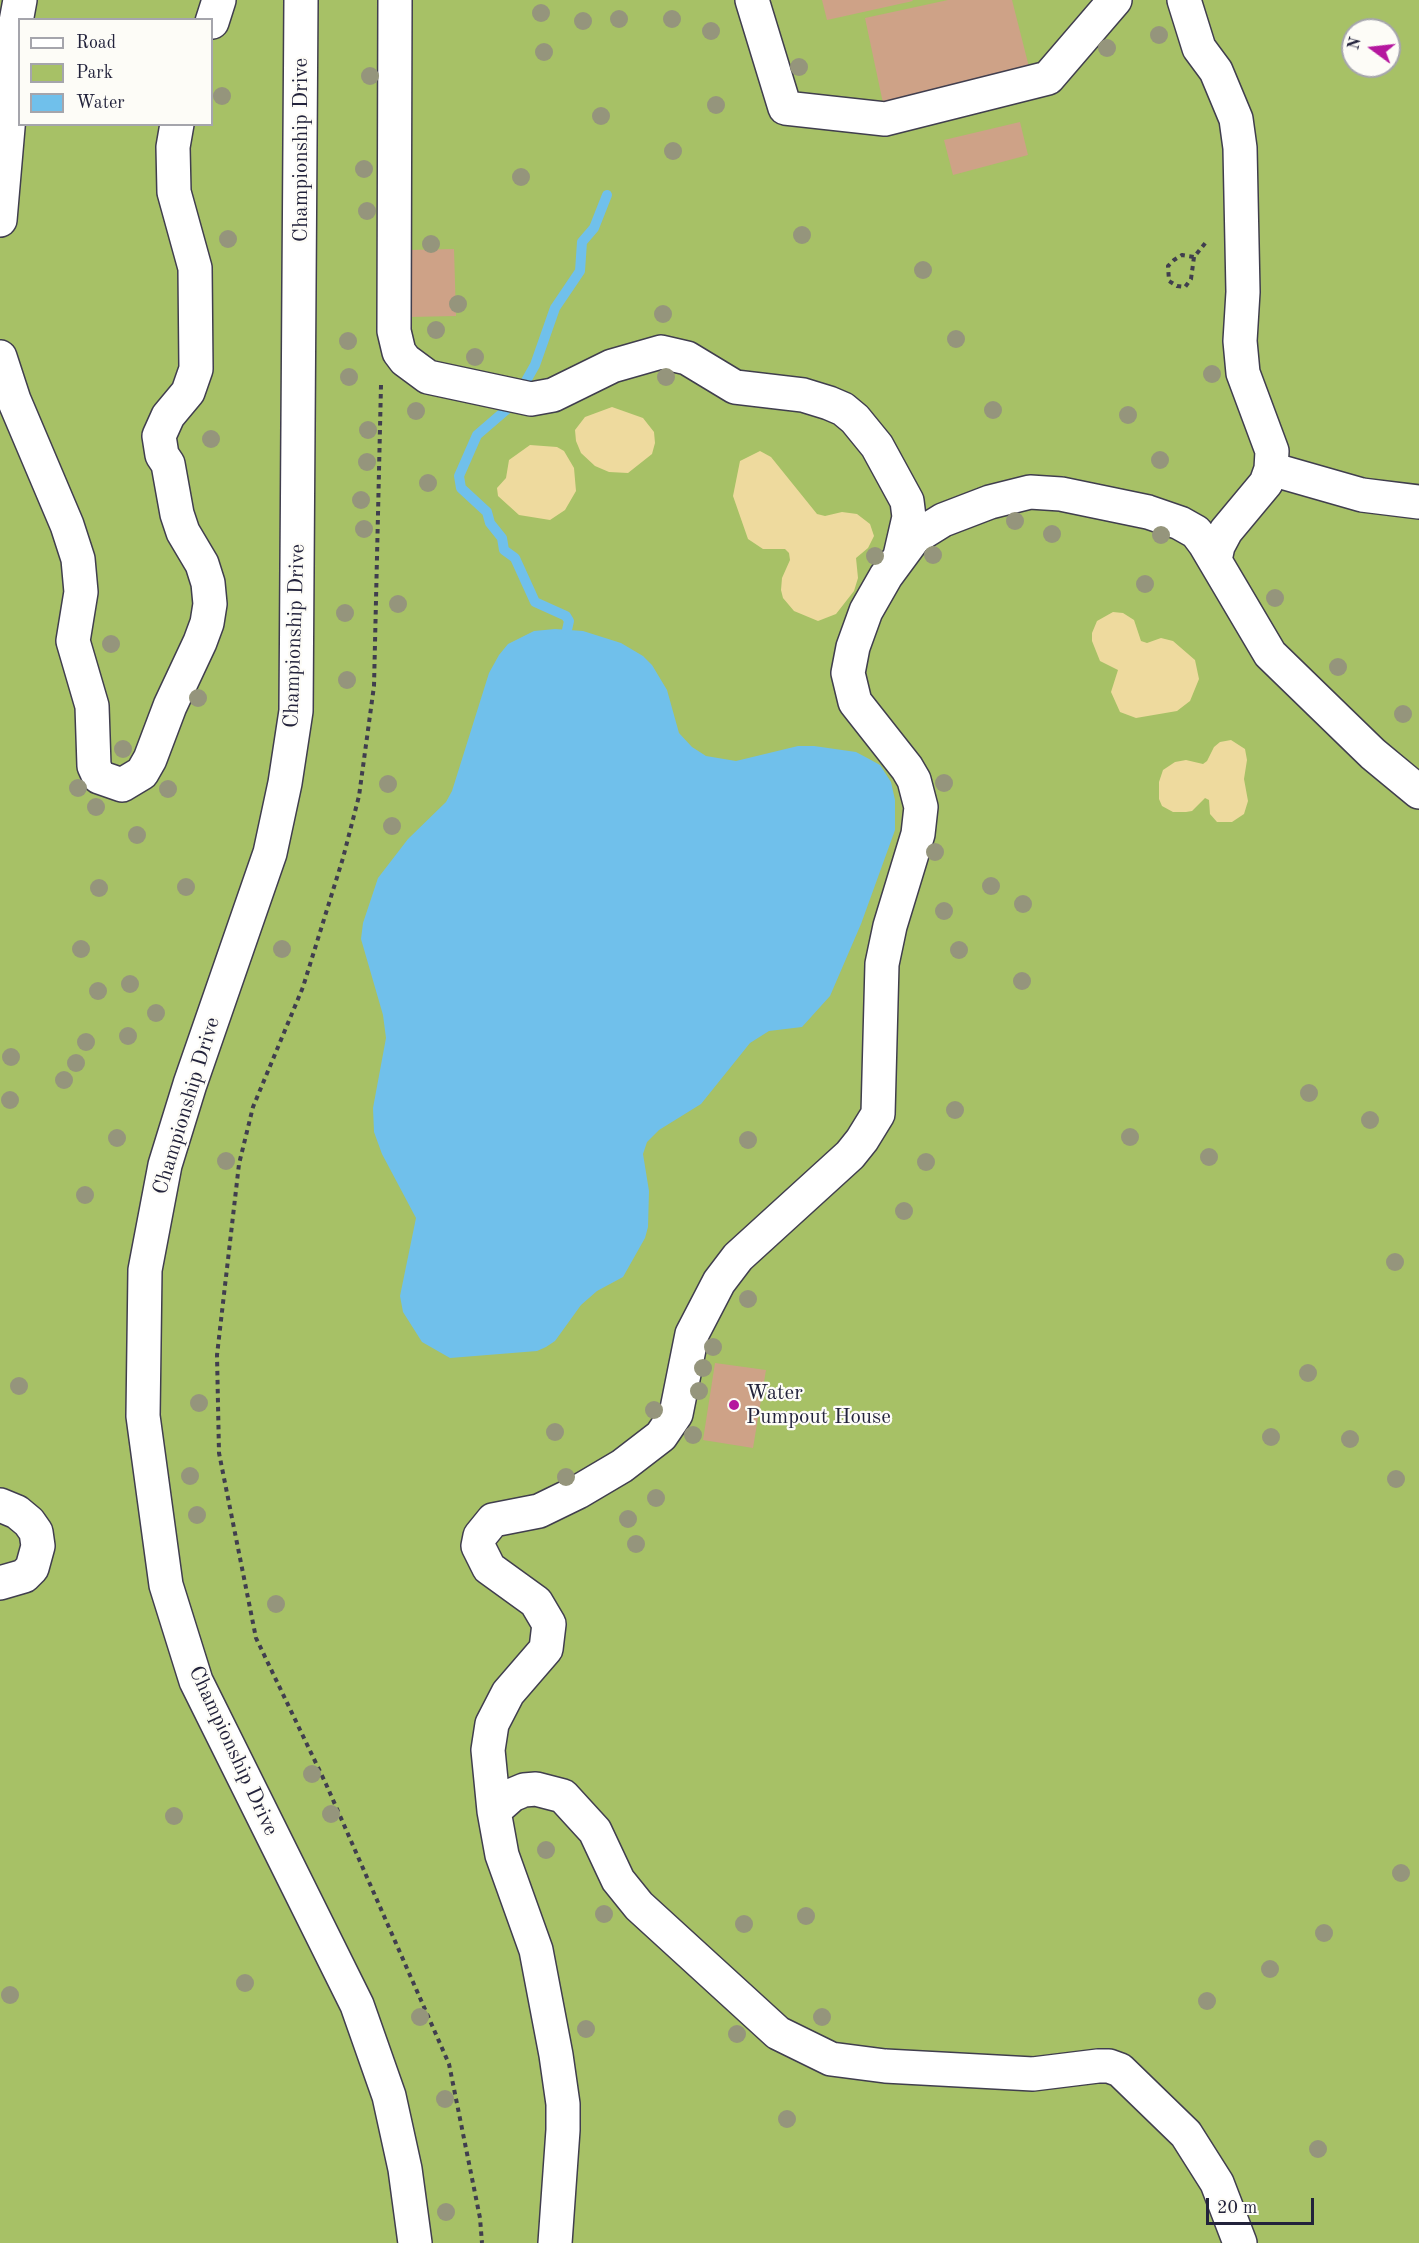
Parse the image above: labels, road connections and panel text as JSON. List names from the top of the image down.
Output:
{
  "streets": {
    "street": ["Championship Drive"]
  },
  "places": ["Water Pumpout House"],
  "legend": ["Road", "Park", "Water"],
  "scale_bar": "20 m",
  "north": "left"
}
